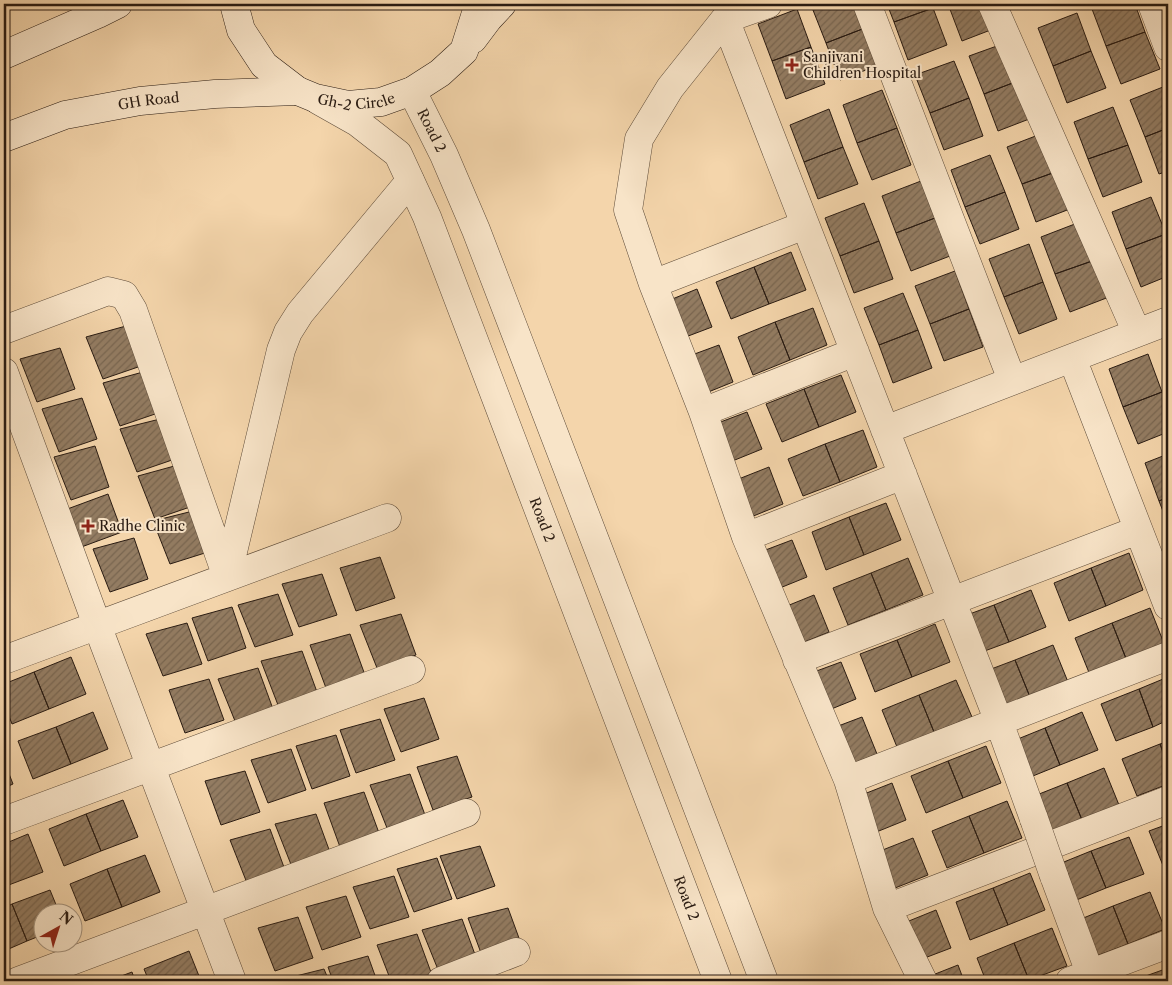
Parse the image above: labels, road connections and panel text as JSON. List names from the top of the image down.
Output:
{
  "streets": {
    "street": ["Gh-2 Circle", "GH Road", "Road 2"]
  },
  "crossings": [
    ["Gh-2 Circle", "GH Road"],
    ["Gh-2 Circle", "Road 2"],
    ["GH Road", "Road 2"]
  ],
  "places": {
    "health": ["Sanjivani Children Hospital", "Radhe Clinic"]
  },
  "north": "top right"
}
